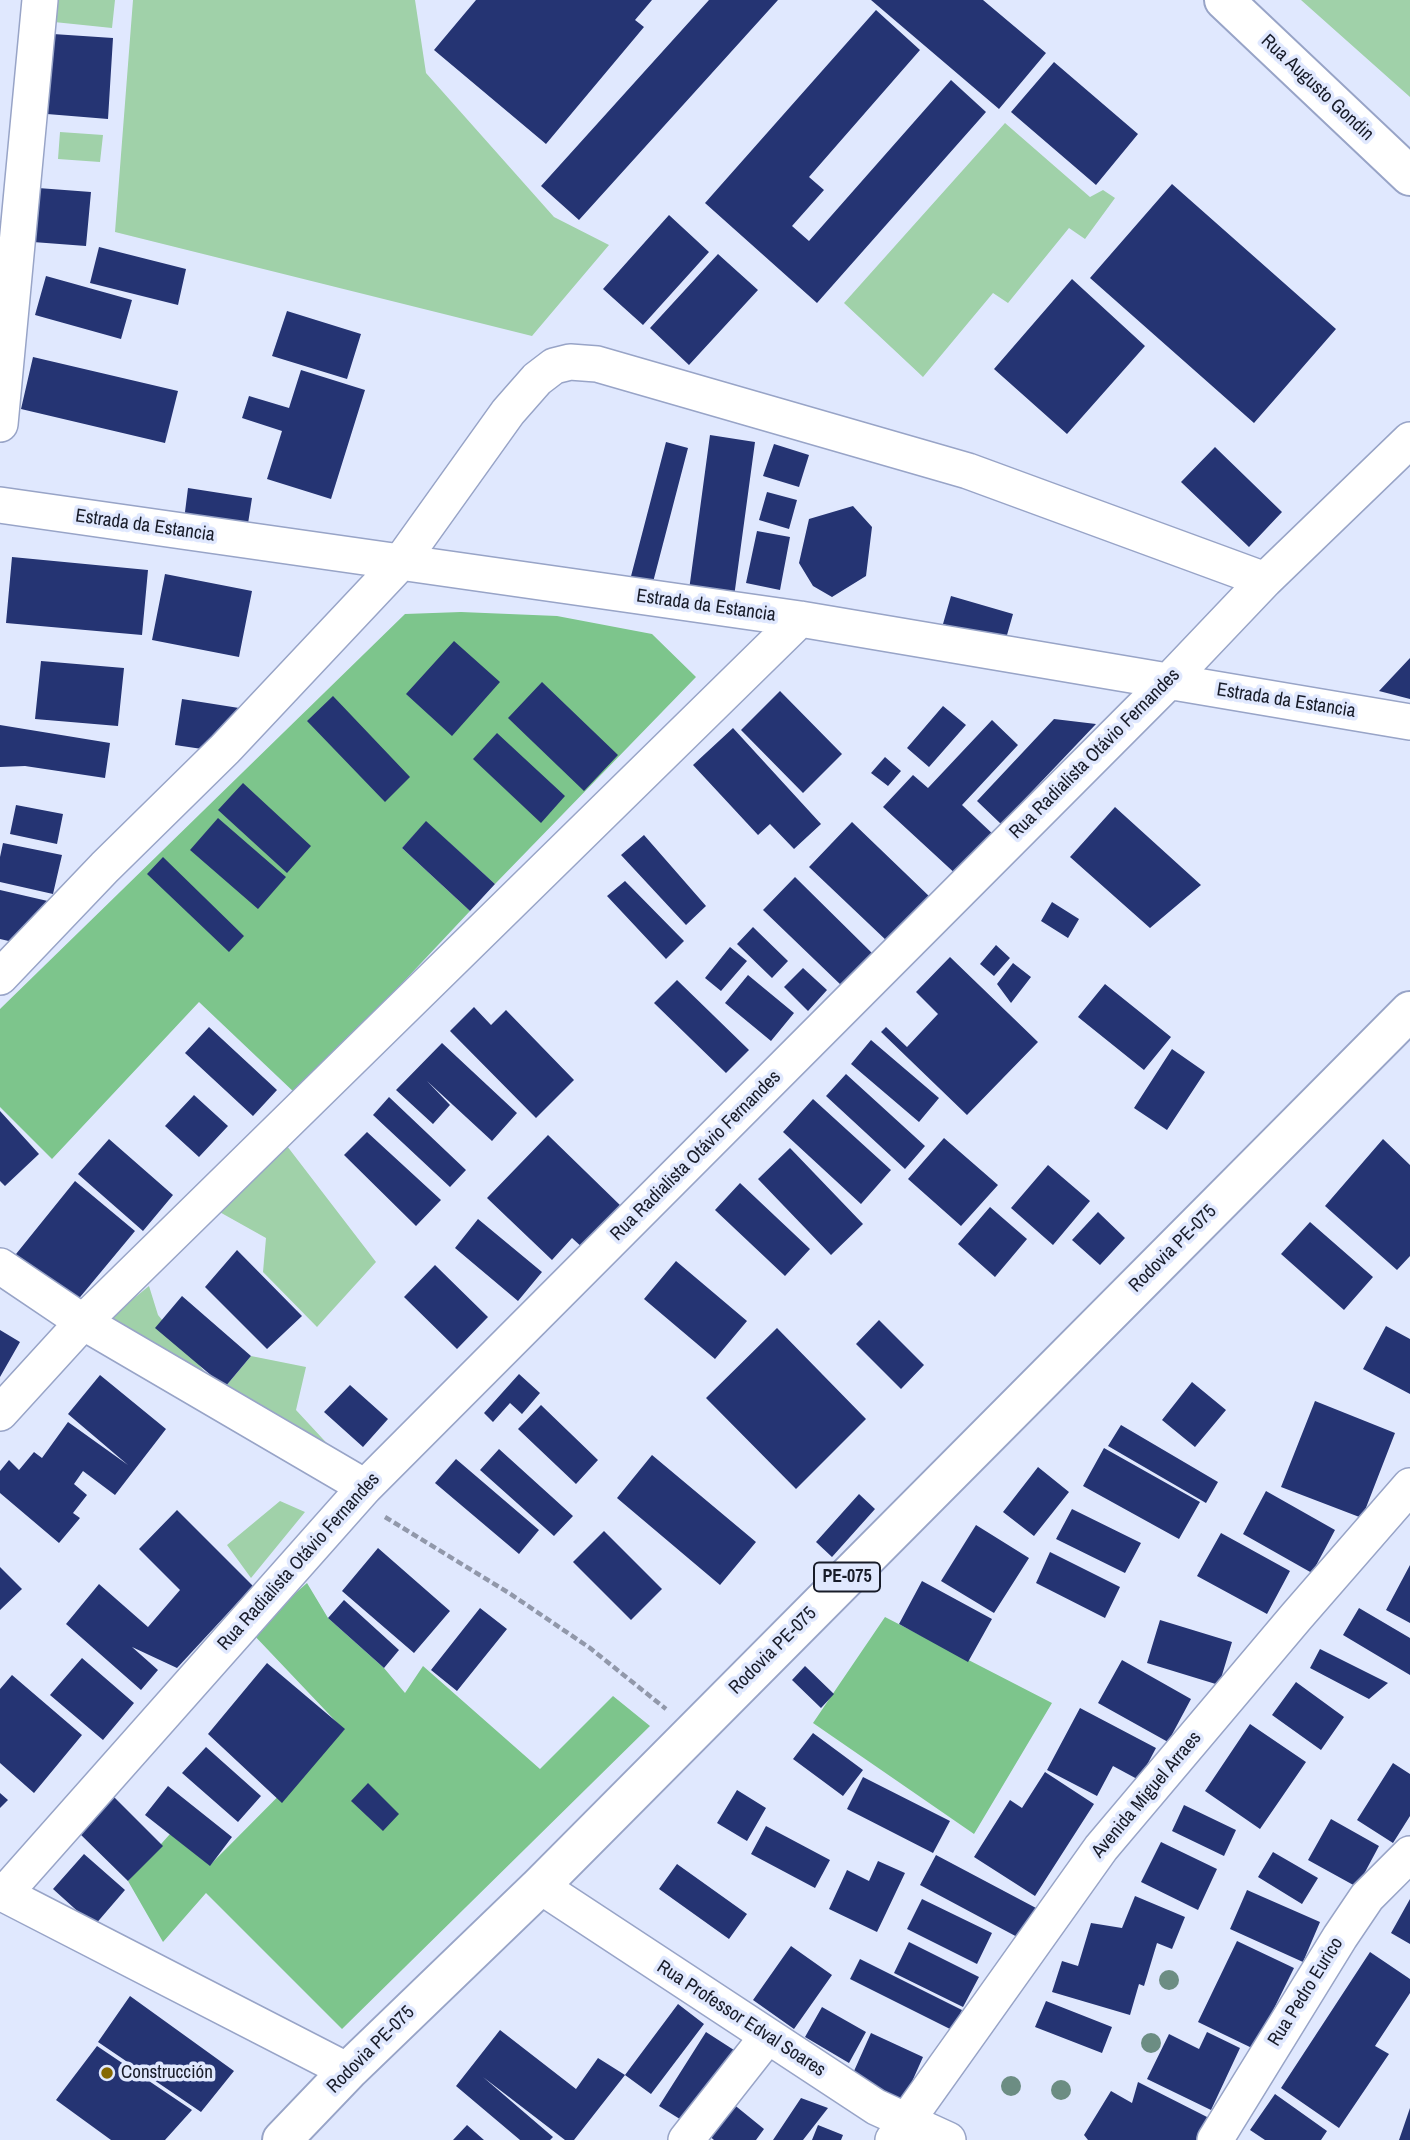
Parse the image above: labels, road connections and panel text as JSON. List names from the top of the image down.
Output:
{
  "streets": {
    "main road": ["Rua Augusto Gondin", "Rodovia PE-075", "PE-075"],
    "street": [
      "Estrada da Estancia",
      "Rua Radialista Otávio Fernandes",
      "Avenida Miguel Arraes",
      "Rua Pedro Eurico",
      "Rua Professor Edval Soares"
    ]
  },
  "crossings": [
    ["Estrada da Estancia", "Rua Radialista Otávio Fernandes"],
    ["Rodovia PE-075", "Rua Professor Edval Soares"],
    ["Avenida Miguel Arraes", "Rua Professor Edval Soares"]
  ],
  "places": ["Construcción"]
}
